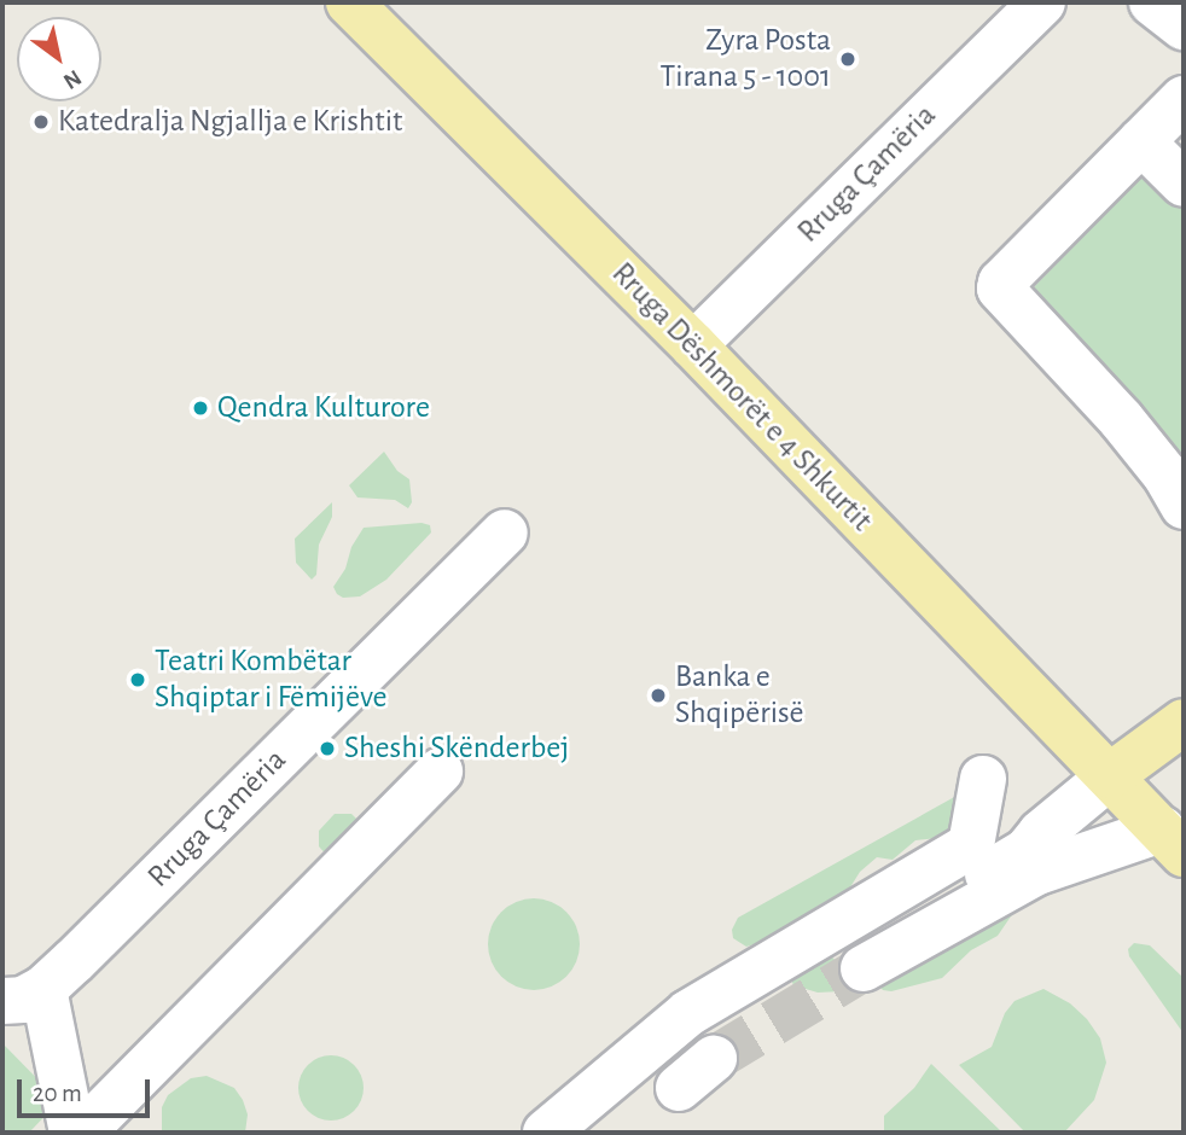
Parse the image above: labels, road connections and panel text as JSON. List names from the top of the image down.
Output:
{
  "streets": {
    "main road": ["Rruga Dëshmorët e 4 Shkurtit"],
    "street": ["Rruga Çamëria"]
  },
  "crossings": [
    ["Rruga Çamëria", "Rruga Dëshmorët e 4 Shkurtit"]
  ],
  "places": [
    "Zyra Posta Tirana 5 - 1001",
    "Katedralja Ngjallja e Krishtit",
    "Qendra Kulturore",
    "Teatri Kombëtar Shqiptar i Fëmijëve",
    "Banka e Shqipërisë",
    "Sheshi Skënderbej"
  ],
  "scale_bar": "20 m",
  "north": "bottom right"
}
